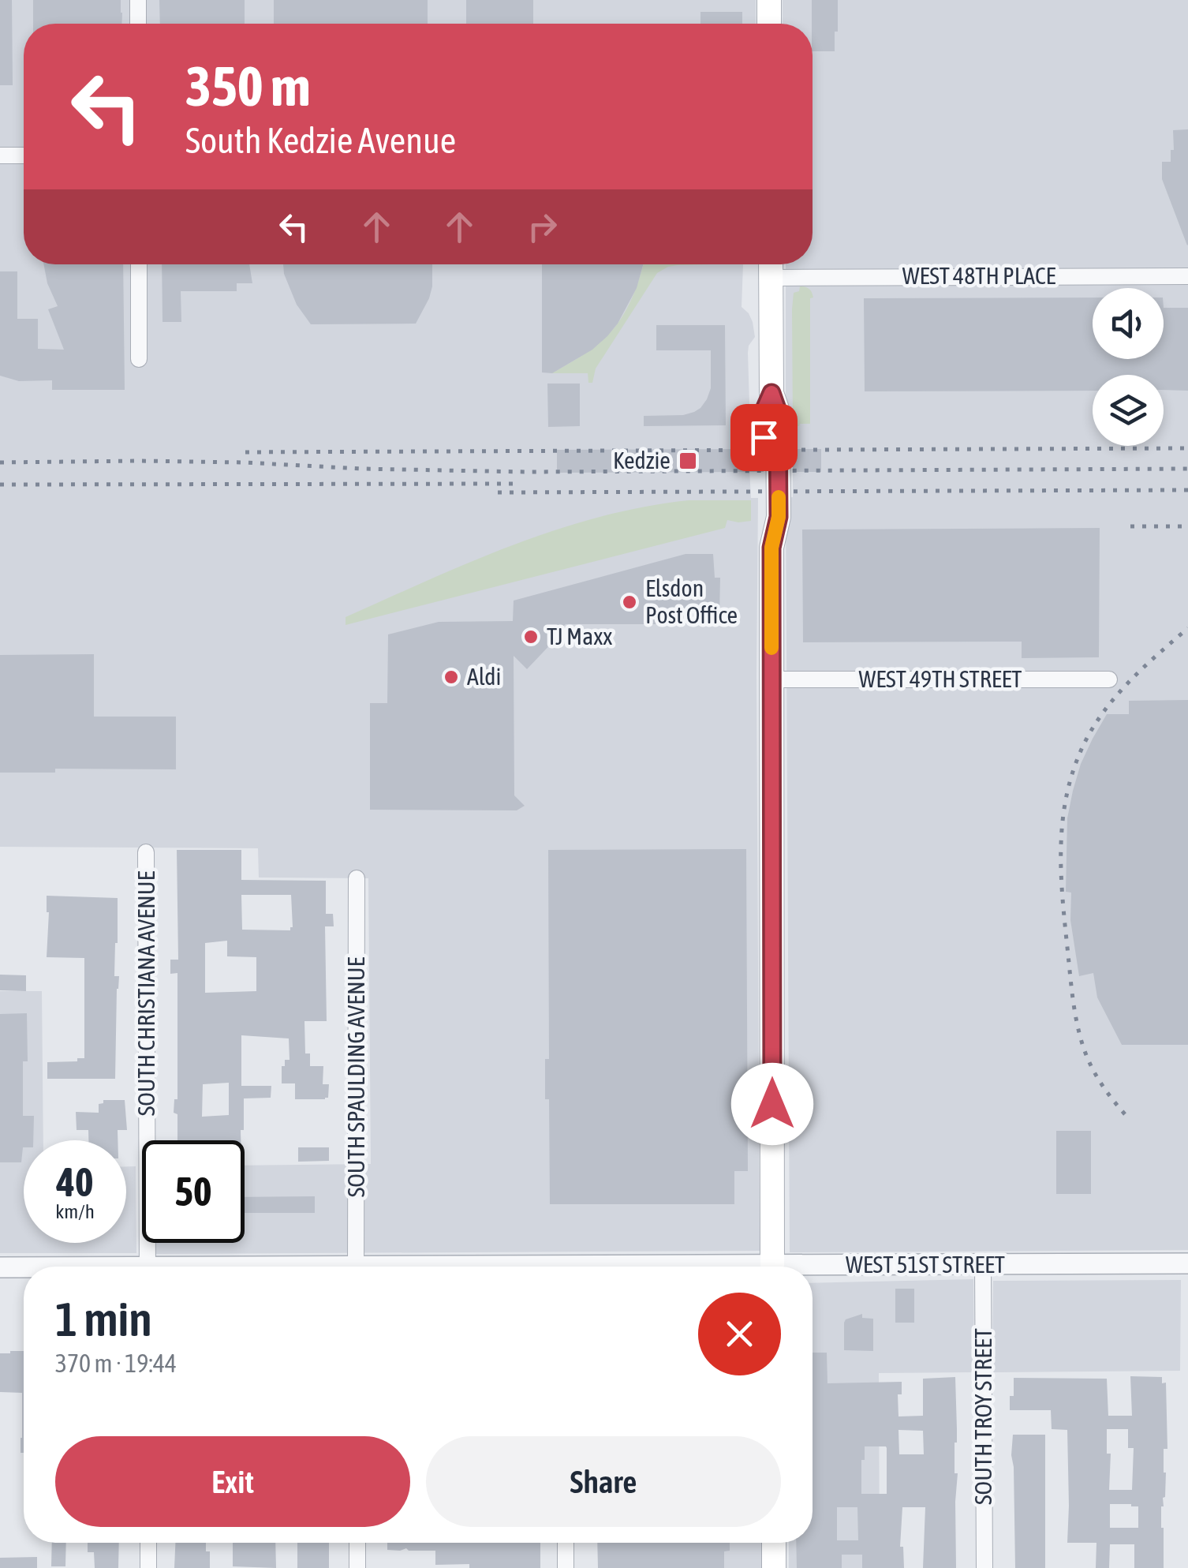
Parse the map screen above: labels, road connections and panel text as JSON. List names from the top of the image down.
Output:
{
  "streets": {
    "street": [
      "WEST 48TH PLACE",
      "WEST 49TH STREET",
      "SOUTH CHRISTIANA AVENUE",
      "SOUTH SPAULDING AVENUE",
      "WEST 51ST STREET",
      "SOUTH TROY STREET"
    ]
  },
  "crossings": [
    ["WEST 51ST STREET", "SOUTH TROY STREET"]
  ],
  "places": {
    "transit": ["Kedzie"],
    "other": ["Elsdon Post Office", "TJ Maxx", "Aldi"]
  },
  "page": {
    "turn": ["350 m", "South Kedzie Avenue"],
    "speed": "40 km/h",
    "limit": "50",
    "heading": ["1 min", "370 m · 19:44"],
    "buttons": ["Exit", "Share"]
  }
}
